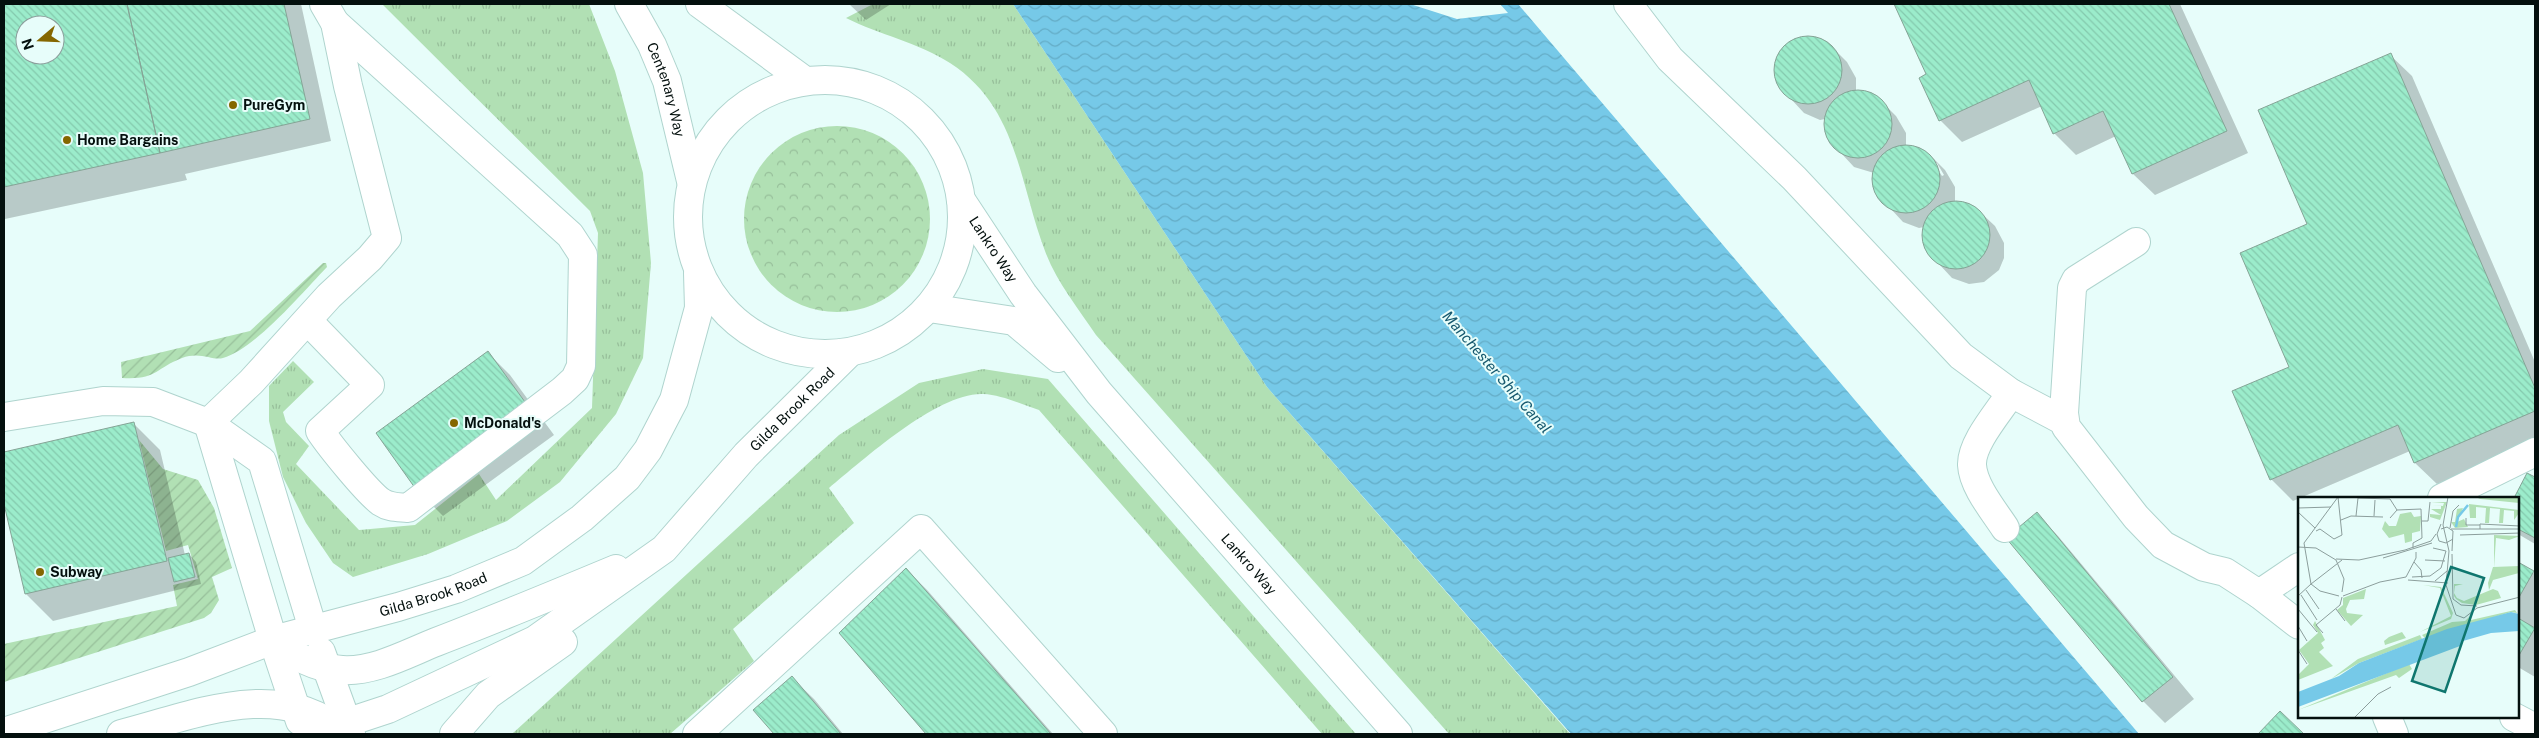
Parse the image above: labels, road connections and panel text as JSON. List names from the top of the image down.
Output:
{
  "streets": {
    "main road": ["Centenary Way", "Lankro Way", "Gilda Brook Road"]
  },
  "water": ["Manchester Ship Canal"],
  "places": [
    "PureGym",
    "Home Bargains",
    "McDonald's",
    "Subway"
  ],
  "north": "left"
}
